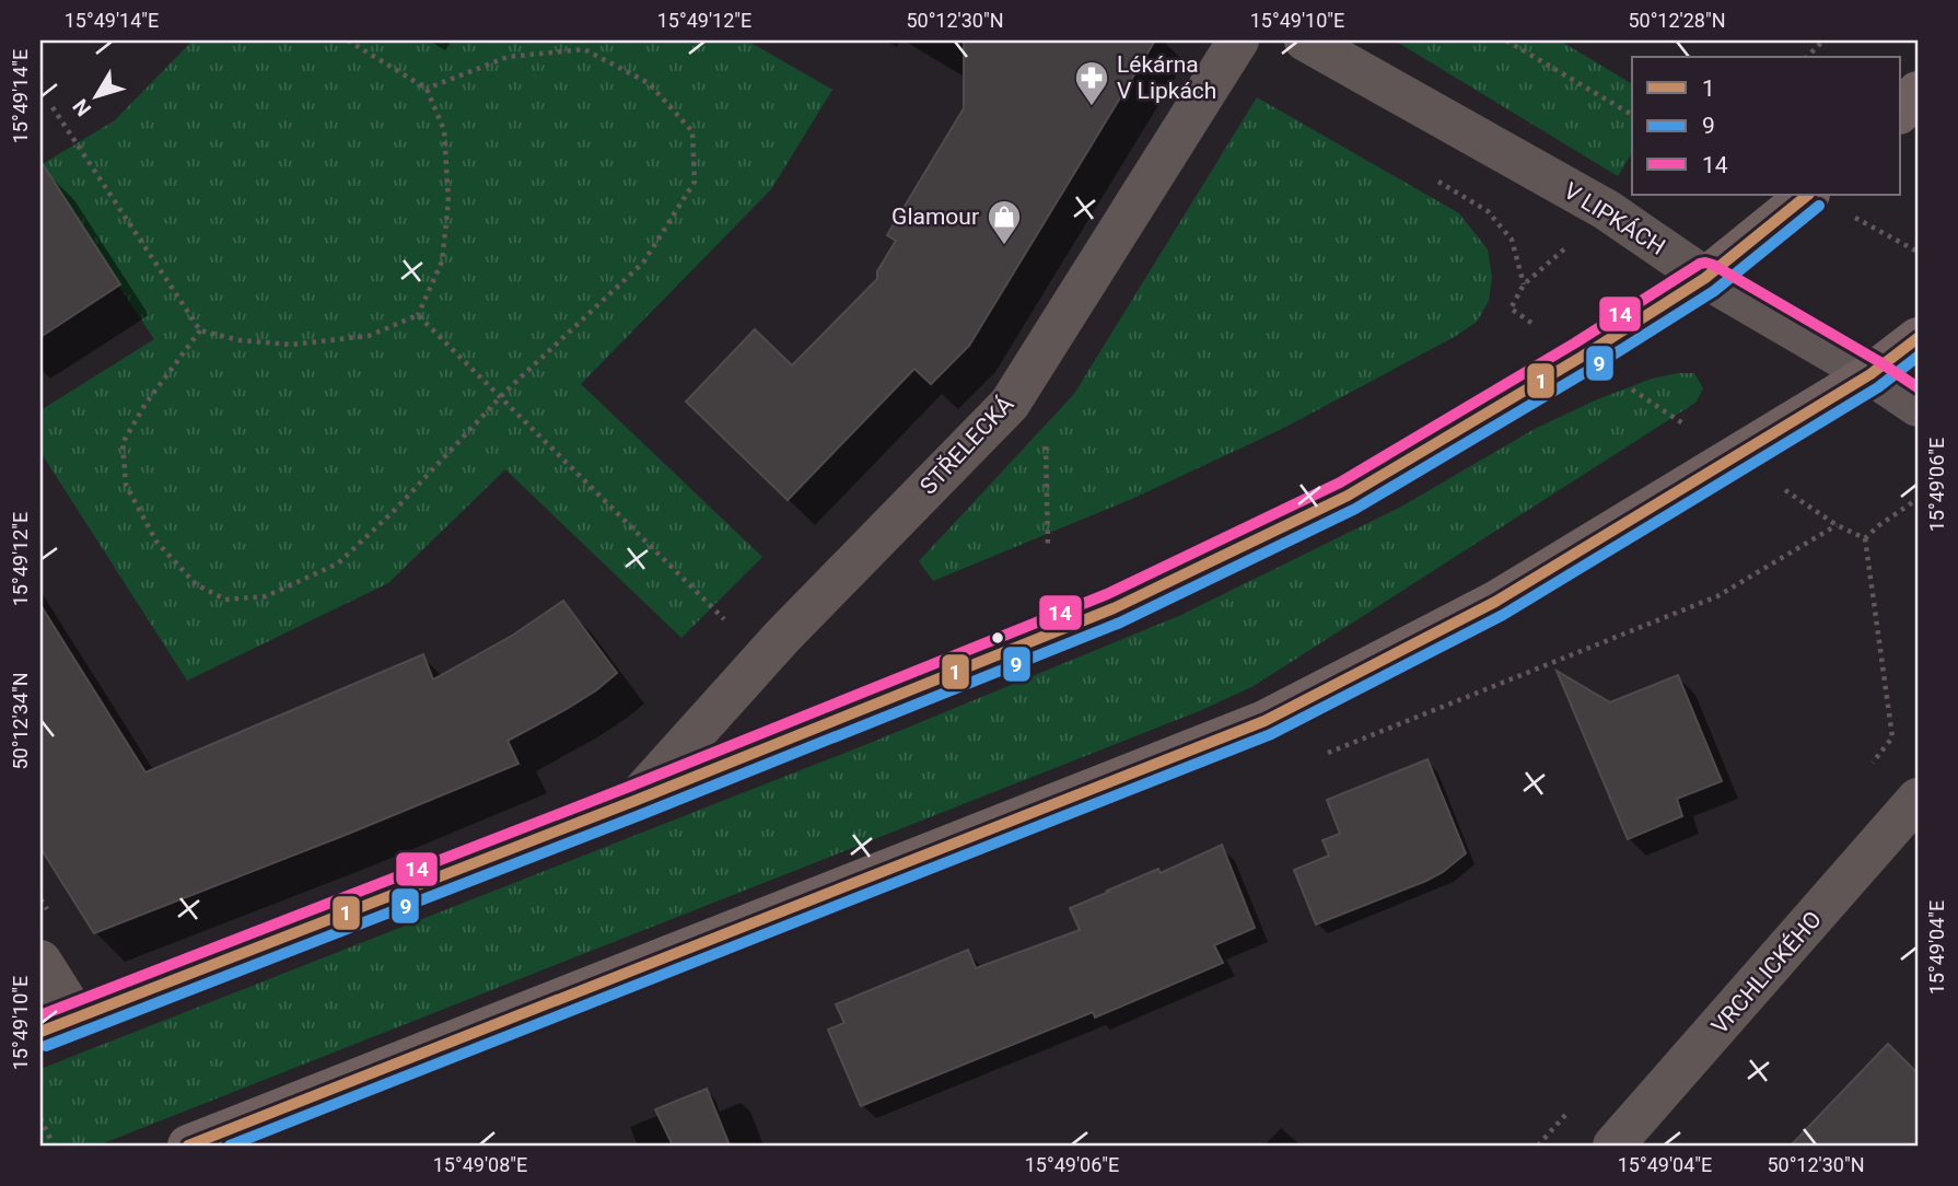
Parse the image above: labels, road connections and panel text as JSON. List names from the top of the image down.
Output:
{
  "streets": {
    "main road": ["STŘELECKÁ"],
    "street": ["V LIPKÁCH", "VRCHLICKÉHO"]
  },
  "crossings": [
    ["V LIPKÁCH", "STŘELECKÁ"]
  ],
  "places": {
    "pharmacy": ["Lékárna V Lipkách"],
    "shop": ["Glamour"]
  },
  "lines": ["transit line 1", "transit line 9", "transit line 14"],
  "legend": ["1", "9", "14"],
  "north": "bottom left",
  "coordinates": [
    "15°49'14\"E",
    "15°49'12\"E",
    "50°12'30\"N",
    "15°49'10\"E",
    "50°12'28\"N",
    "15°49'06\"E",
    "50°12'34\"N",
    "15°49'04\"E",
    "15°49'08\"E"
  ]
}
